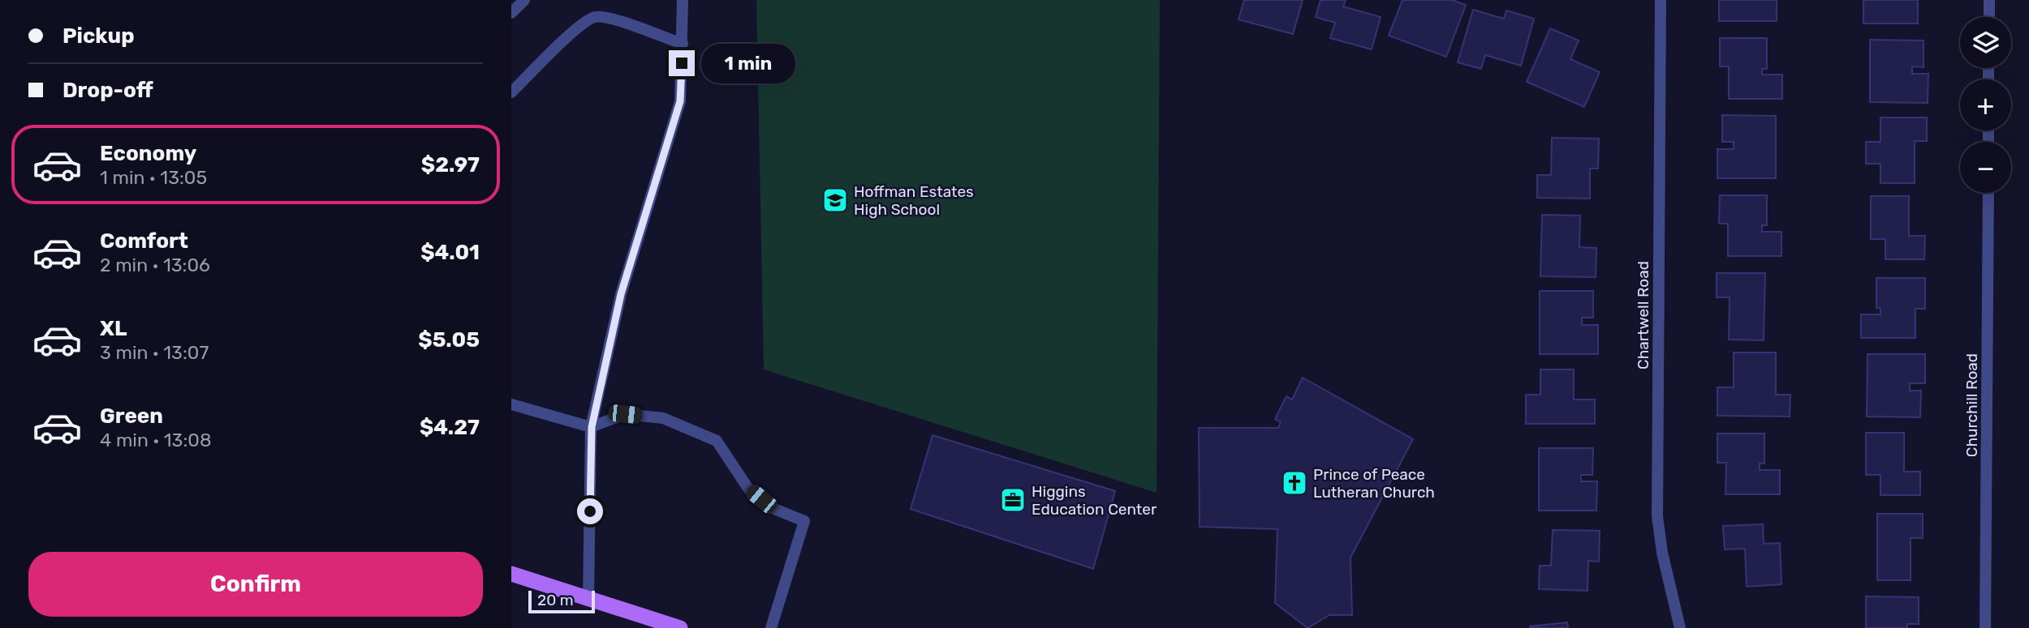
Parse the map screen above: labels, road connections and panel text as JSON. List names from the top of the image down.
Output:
{
  "streets": {
    "street": ["Chartwell Road", "Churchill Road"]
  },
  "places": {
    "school or university": ["Hoffman Estates High School"],
    "church": ["Prince of Peace Lutheran Church"],
    "office": ["Higgins Education Center"]
  },
  "scale_bar": "20 m",
  "page": {
    "banner": ["Pickup", "Drop-off"],
    "map_buttons": ["+", "−"],
    "bubble": "1 min",
    "list": [
      {
        "name": "Economy",
        "note": "1 min · 13:05",
        "value": "$2.97"
      },
      {
        "name": "Comfort",
        "note": "2 min · 13:06",
        "value": "$4.01"
      },
      {
        "name": "XL",
        "note": "3 min · 13:07",
        "value": "$5.05"
      },
      {
        "name": "Green",
        "note": "4 min · 13:08",
        "value": "$4.27"
      }
    ],
    "buttons": "Confirm",
    "scale": "20 m"
  }
}
